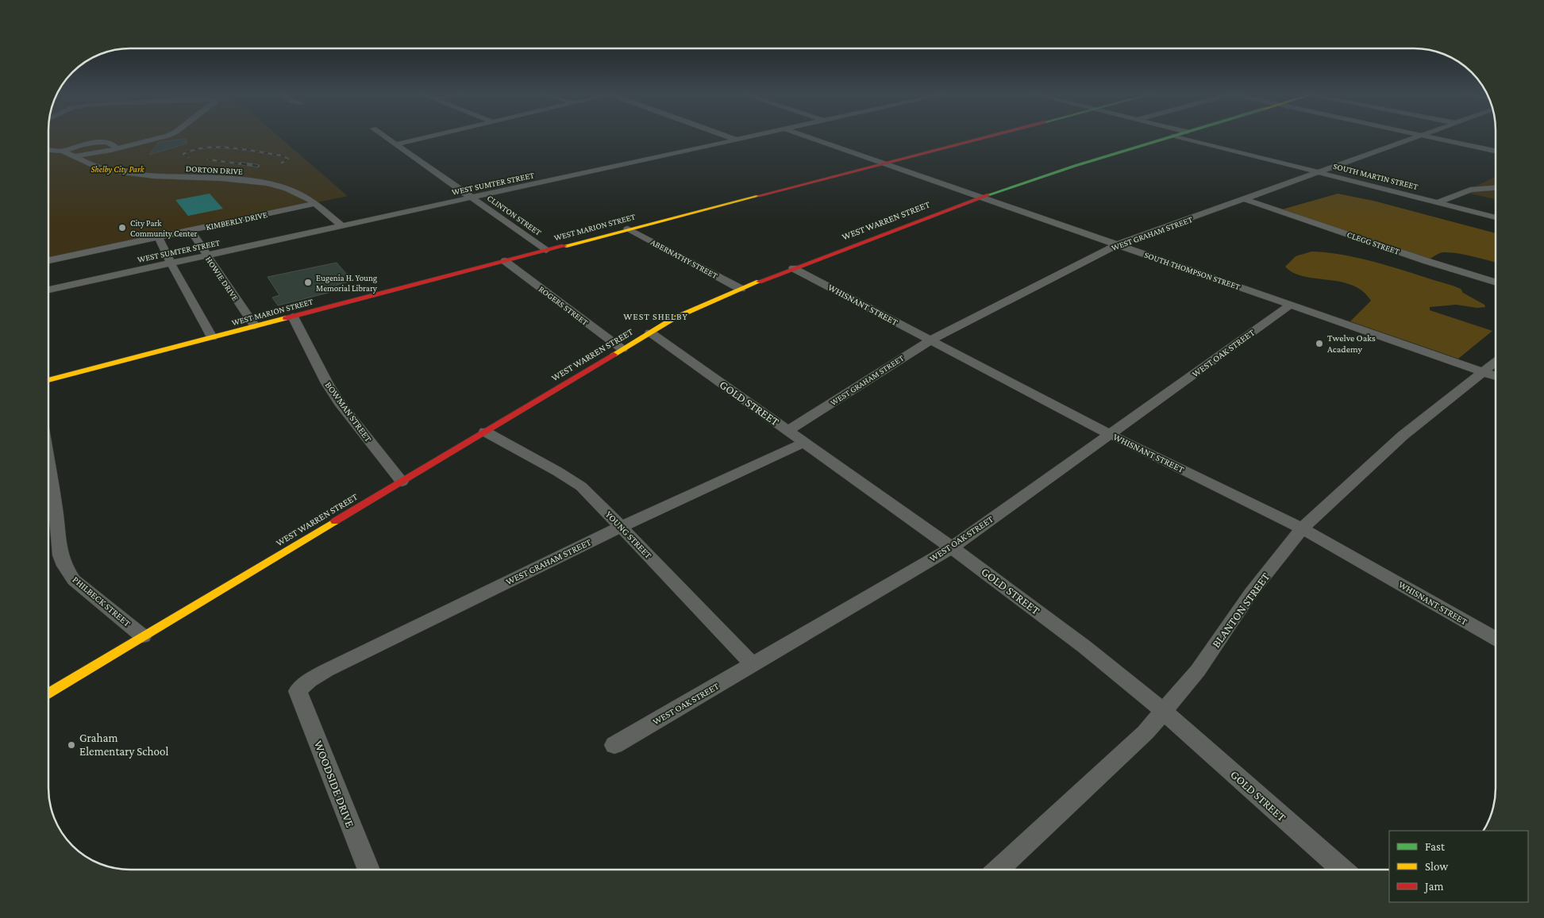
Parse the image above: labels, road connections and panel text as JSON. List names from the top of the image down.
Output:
{
  "streets": {
    "main road": ["WEST WARREN STREET", "WEST MARION STREET"],
    "street": [
      "DORTON DRIVE",
      "SOUTH MARTIN STREET",
      "WEST SUMTER STREET",
      "CLINTON STREET",
      "KIMBERLY DRIVE",
      "WEST GRAHAM STREET",
      "CLEGG STREET",
      "ABERNATHY STREET",
      "SOUTH THOMPSON STREET",
      "HOWIE DRIVE",
      "WHISNANT STREET",
      "ROGERS STREET",
      "WEST OAK STREET",
      "GOLD STREET",
      "BOWMAN STREET",
      "YOUNG STREET",
      "PHILBECK STREET",
      "BLANTON STREET",
      "WOODSIDE DRIVE"
    ]
  },
  "crossings": [
    ["DORTON DRIVE", "WEST SUMTER STREET"],
    ["DORTON DRIVE", "KIMBERLY DRIVE"],
    ["SOUTH MARTIN STREET", "WEST GRAHAM STREET"],
    ["WEST SUMTER STREET", "CLINTON STREET"],
    ["WEST SUMTER STREET", "HOWIE DRIVE"],
    ["CLINTON STREET", "WEST MARION STREET"],
    ["KIMBERLY DRIVE", "HOWIE DRIVE"],
    ["WEST WARREN STREET", "ABERNATHY STREET"],
    ["WEST WARREN STREET", "SOUTH THOMPSON STREET"],
    ["WEST WARREN STREET", "WHISNANT STREET"],
    ["WEST WARREN STREET", "ROGERS STREET"],
    ["WEST WARREN STREET", "GOLD STREET"],
    ["WEST WARREN STREET", "BOWMAN STREET"],
    ["WEST WARREN STREET", "YOUNG STREET"],
    ["WEST WARREN STREET", "PHILBECK STREET"],
    ["WEST MARION STREET", "ABERNATHY STREET"],
    ["WEST MARION STREET", "SOUTH THOMPSON STREET"],
    ["WEST MARION STREET", "HOWIE DRIVE"],
    ["WEST MARION STREET", "ROGERS STREET"],
    ["WEST MARION STREET", "BOWMAN STREET"],
    ["WEST GRAHAM STREET", "CLEGG STREET"],
    ["WEST GRAHAM STREET", "SOUTH THOMPSON STREET"],
    ["WEST GRAHAM STREET", "WHISNANT STREET"],
    ["WEST GRAHAM STREET", "GOLD STREET"],
    ["WEST GRAHAM STREET", "YOUNG STREET"],
    ["WEST GRAHAM STREET", "WOODSIDE DRIVE"],
    ["SOUTH THOMPSON STREET", "WEST OAK STREET"],
    ["SOUTH THOMPSON STREET", "BLANTON STREET"],
    ["WHISNANT STREET", "WEST OAK STREET"],
    ["WHISNANT STREET", "BLANTON STREET"],
    ["WEST OAK STREET", "GOLD STREET"],
    ["WEST OAK STREET", "YOUNG STREET"],
    ["GOLD STREET", "BLANTON STREET"]
  ],
  "districts": ["WEST SHELBY"],
  "parks": ["Shelby City Park"],
  "places": [
    "City Park Community Center",
    "Eugenia H. Young Memorial Library",
    "Twelve Oaks Academy",
    "Graham Elementary School"
  ],
  "legend": ["Fast", "Slow", "Jam"]
}
